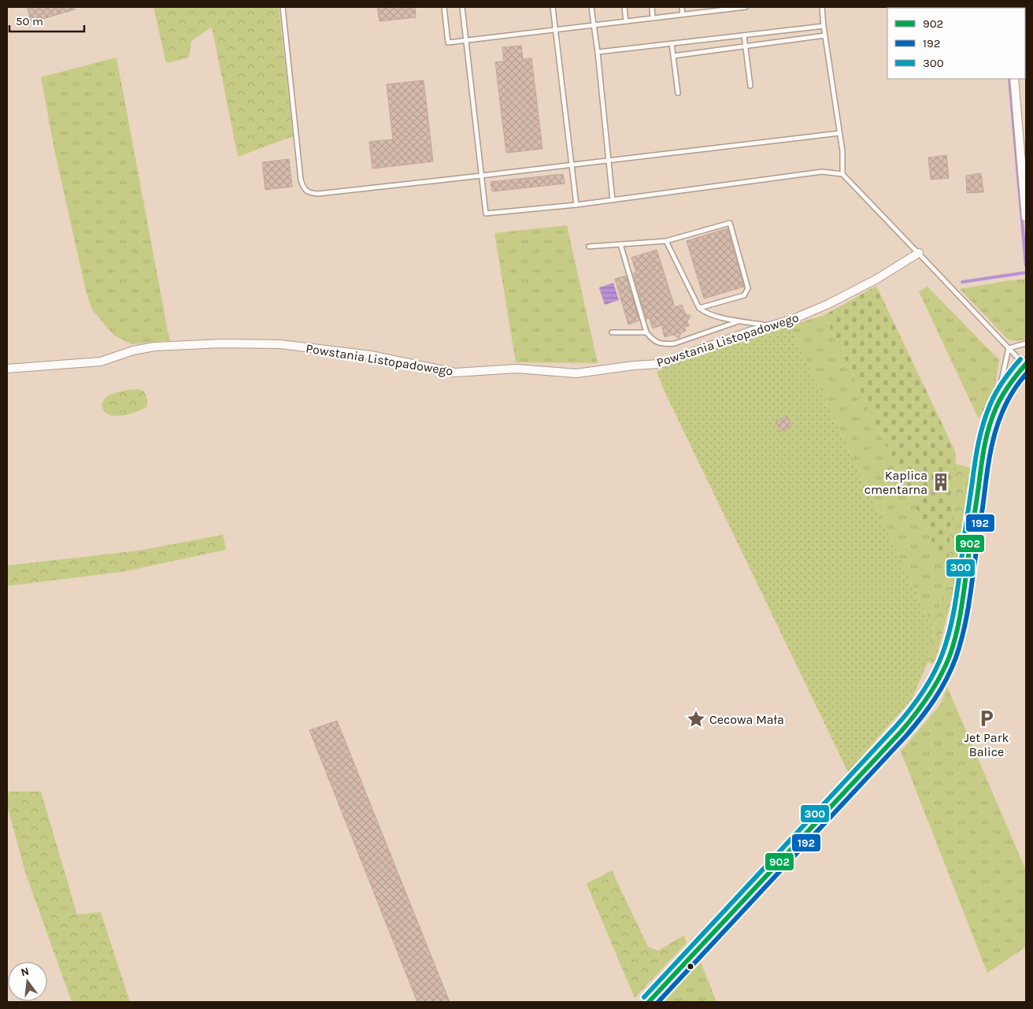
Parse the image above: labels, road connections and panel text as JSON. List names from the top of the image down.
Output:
{
  "streets": {
    "street": ["Powstania Listopadowego"]
  },
  "places": {
    "building": ["Kaplica cmentarna"],
    "parking": ["Jet Park Balice"],
    "place": ["Cecowa Mała"]
  },
  "lines": ["transit line 300", "transit line 902", "transit line 192"],
  "legend": ["902", "192", "300"],
  "scale_bar": "50 m",
  "north": "top"
}
